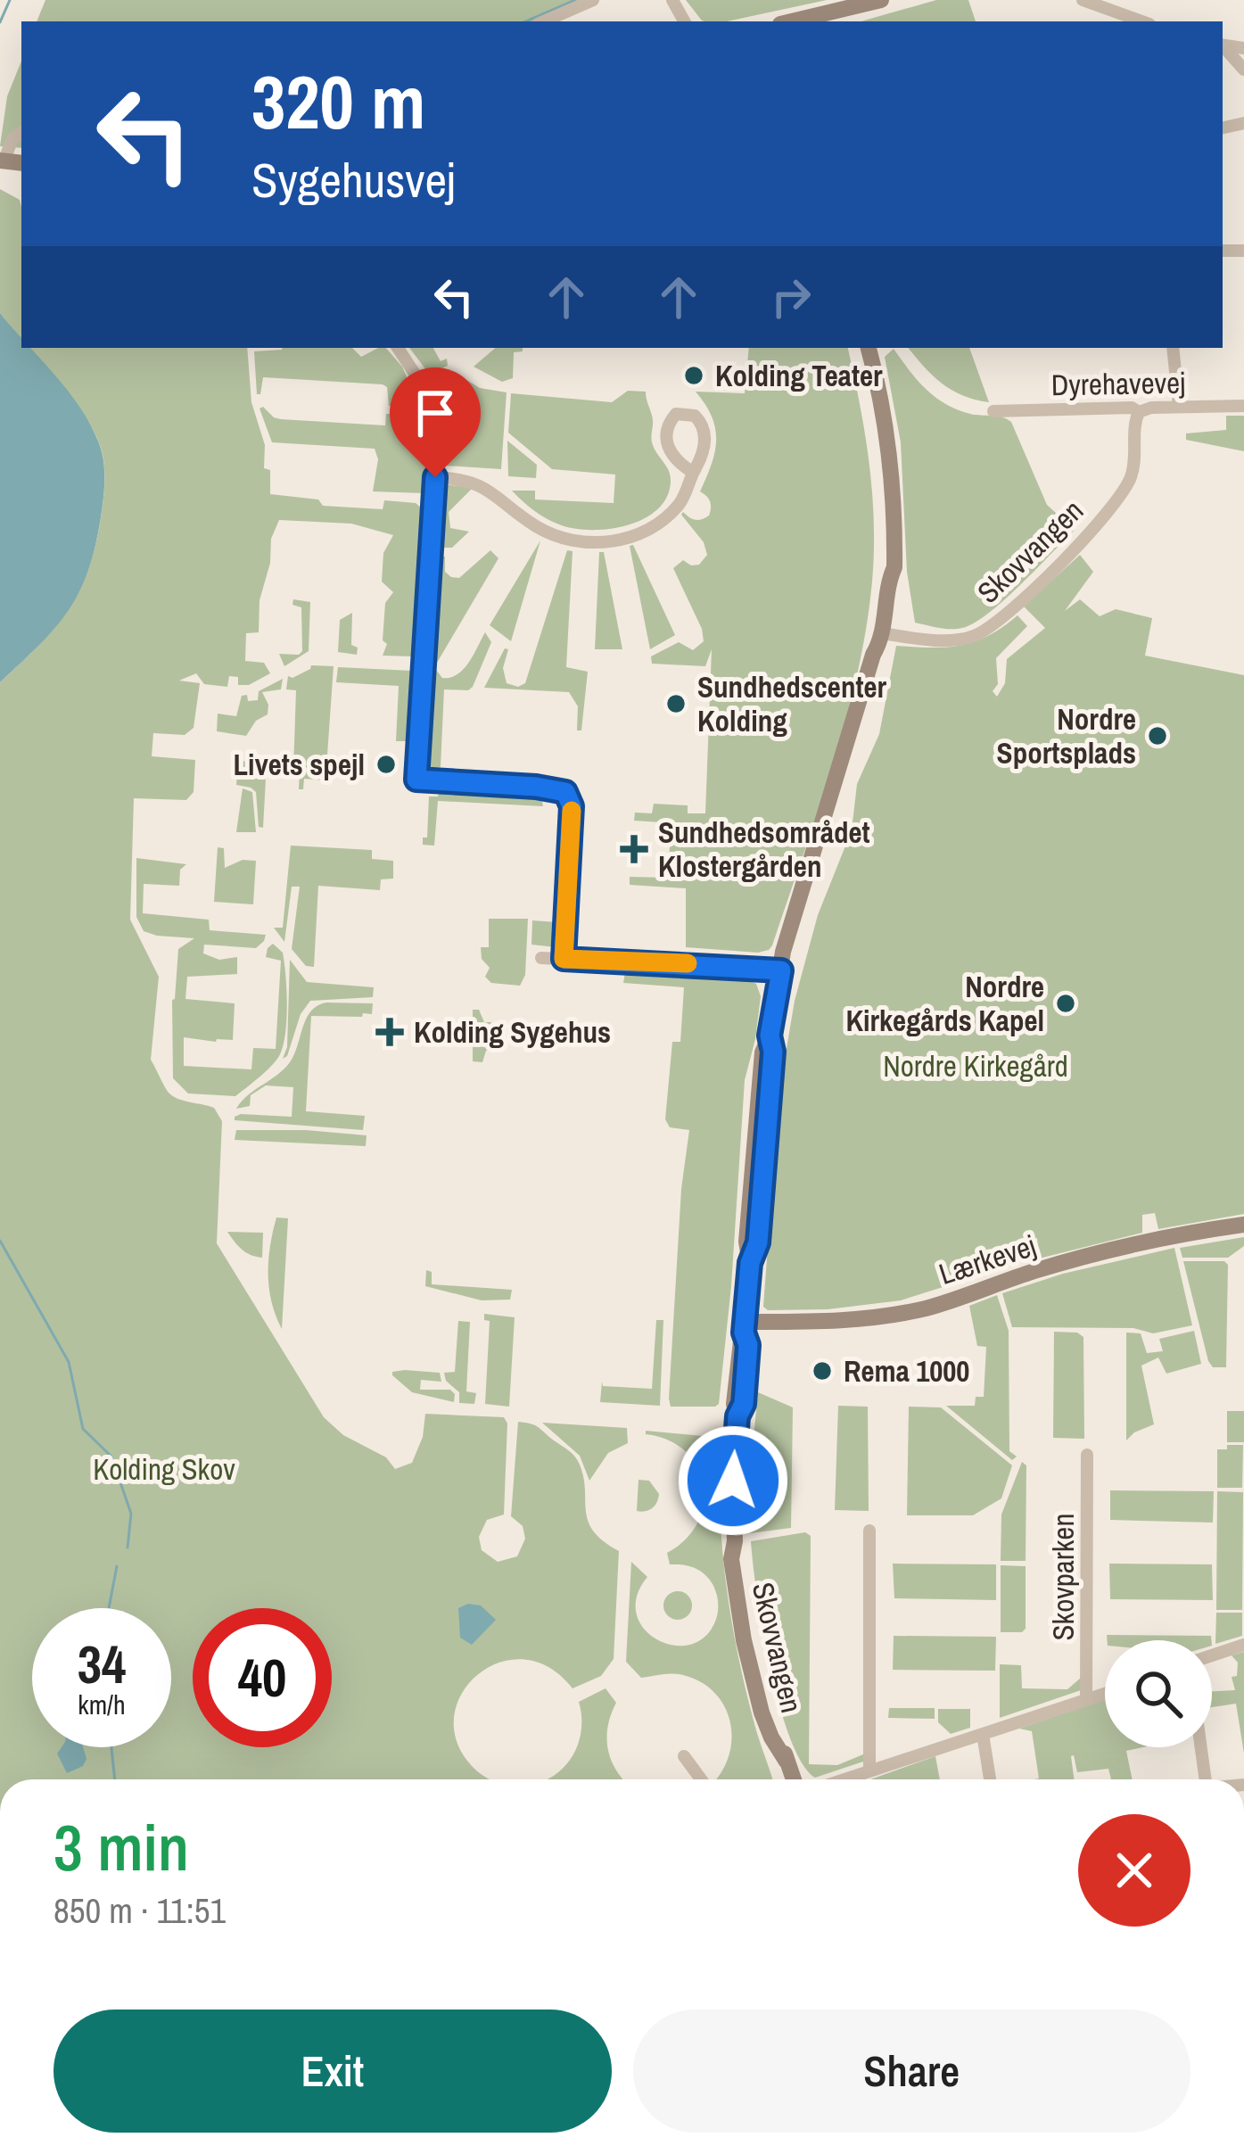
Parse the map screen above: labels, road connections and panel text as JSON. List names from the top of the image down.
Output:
{
  "streets": {
    "street": [
      "Dyrehavevej",
      "Skovvangen",
      "Lærkevej",
      "Skovparken"
    ]
  },
  "crossings": [
    ["Dyrehavevej", "Skovvangen"],
    ["Skovvangen", "Lærkevej"]
  ],
  "parks": ["Nordre Kirkegård", "Kolding Skov"],
  "places": {
    "other": [
      "Kolding Teater",
      "Sundhedscenter Kolding",
      "Nordre Sportsplads",
      "Livets spejl",
      "Nordre Kirkegårds Kapel",
      "Rema 1000"
    ],
    "health": ["Sundhedsområdet Klostergården", "Kolding Sygehus"]
  },
  "page": {
    "turn": ["320 m", "Sygehusvej"],
    "speed": "34 km/h",
    "limit": "40",
    "heading": ["3 min", "850 m · 11:51"],
    "buttons": ["Exit", "Share"]
  }
}
